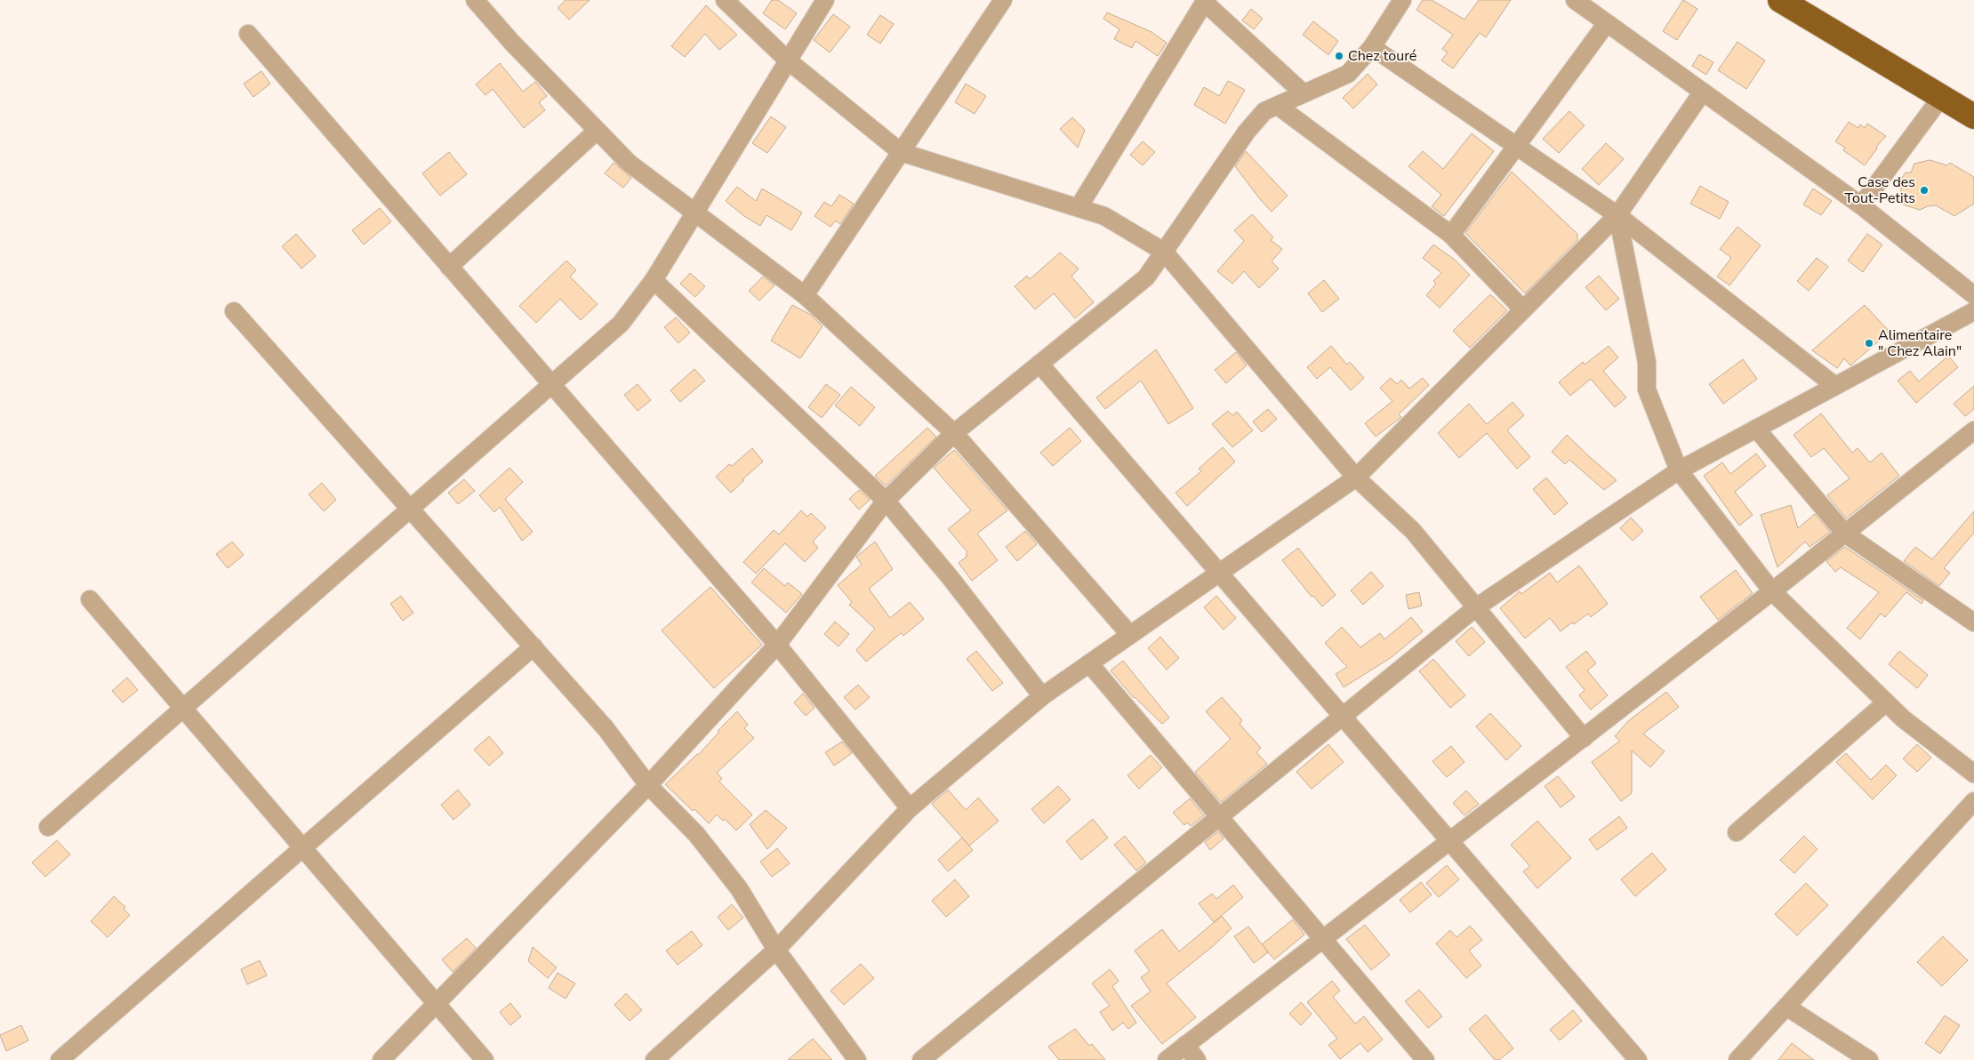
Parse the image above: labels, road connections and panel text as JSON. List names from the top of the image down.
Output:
{
  "places": ["Chez touré", "Case des Tout-Petits", "Alimentaire \" Chez Alain\""]
}
